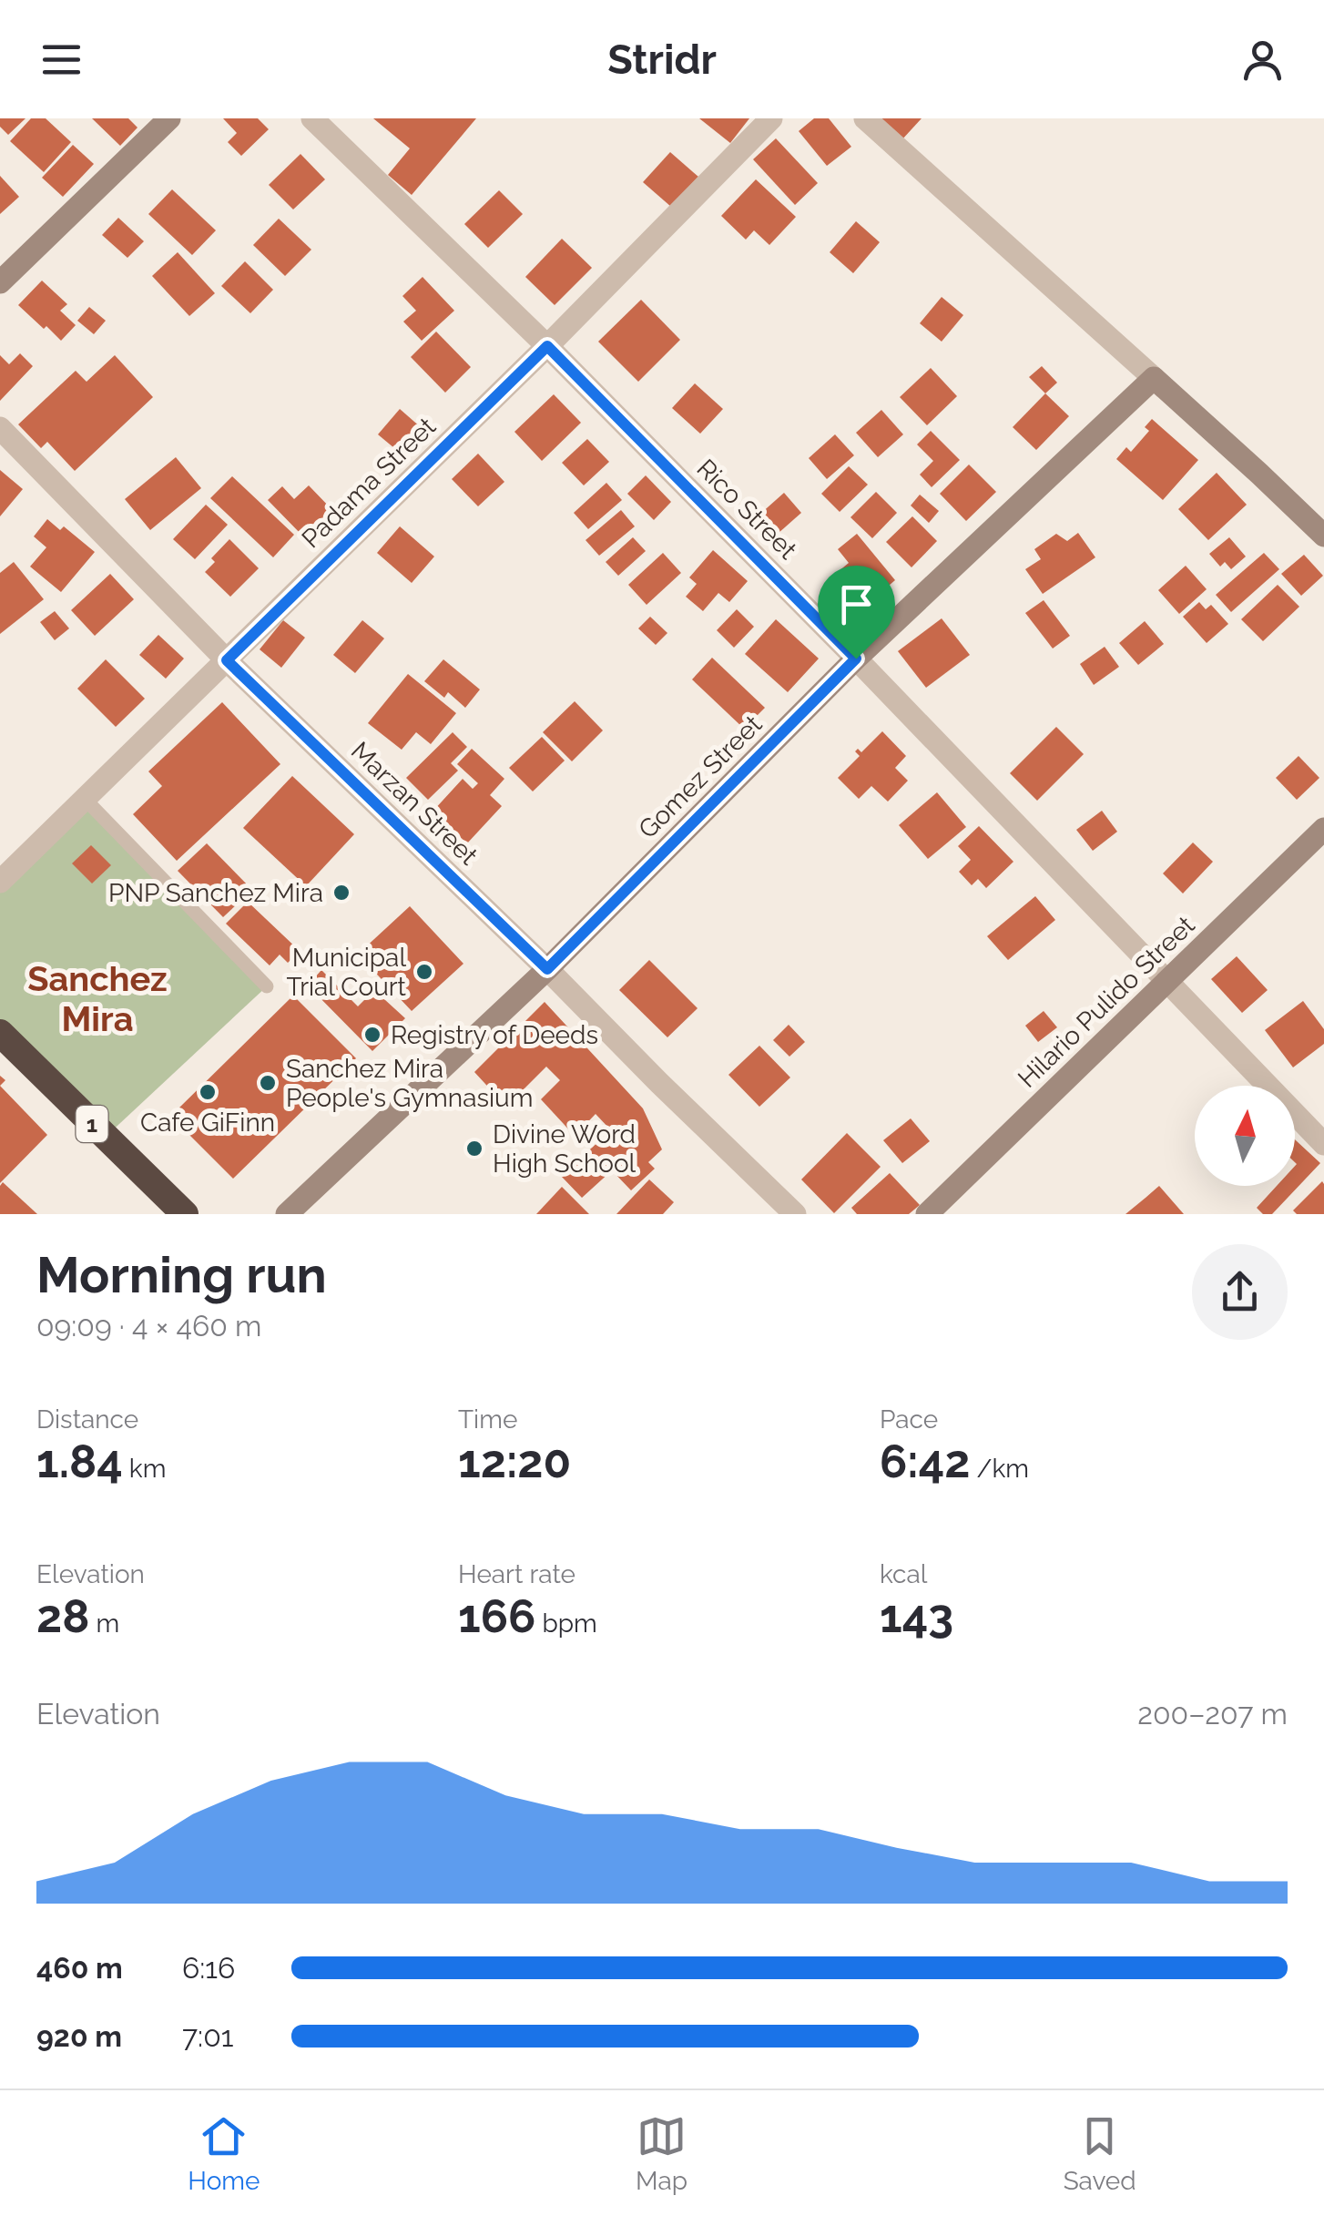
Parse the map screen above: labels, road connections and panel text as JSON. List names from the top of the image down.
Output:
{
  "streets": {
    "highway": ["1"],
    "main road": ["Gomez Street", "Hilario Pulido Street"],
    "street": ["Padama Street", "Rico Street", "Marzan Street"]
  },
  "crossings": [
    ["Padama Street", "Rico Street"],
    ["Padama Street", "Marzan Street"],
    ["Rico Street", "Gomez Street"],
    ["Rico Street", "Hilario Pulido Street"],
    ["Gomez Street", "Marzan Street"]
  ],
  "districts": ["Sanchez Mira"],
  "places": [
    "PNP Sanchez Mira",
    "Municipal Trial Court",
    "Registry of Deeds",
    "Sanchez Mira People's Gymnasium",
    "Cafe GiFinn",
    "Divine Word High School"
  ],
  "north": "top",
  "page": {
    "header": "Stridr",
    "heading": ["Morning run", "09:09 · 4 × 460 m"],
    "stats": [
      ["Distance", "1.84 km"],
      ["Time", "12:20"],
      ["Pace", "6:42 /km"],
      ["Elevation", "28 m"],
      ["Heart rate", "166 bpm"],
      ["kcal", "143"]
    ],
    "chart": ["Elevation", "200–207 m"],
    "list": [
      {
        "name": "460 m",
        "note": "6:16"
      },
      {
        "name": "920 m",
        "note": "7:01"
      }
    ],
    "tabs": ["Home", "Map", "Saved"]
  }
}
